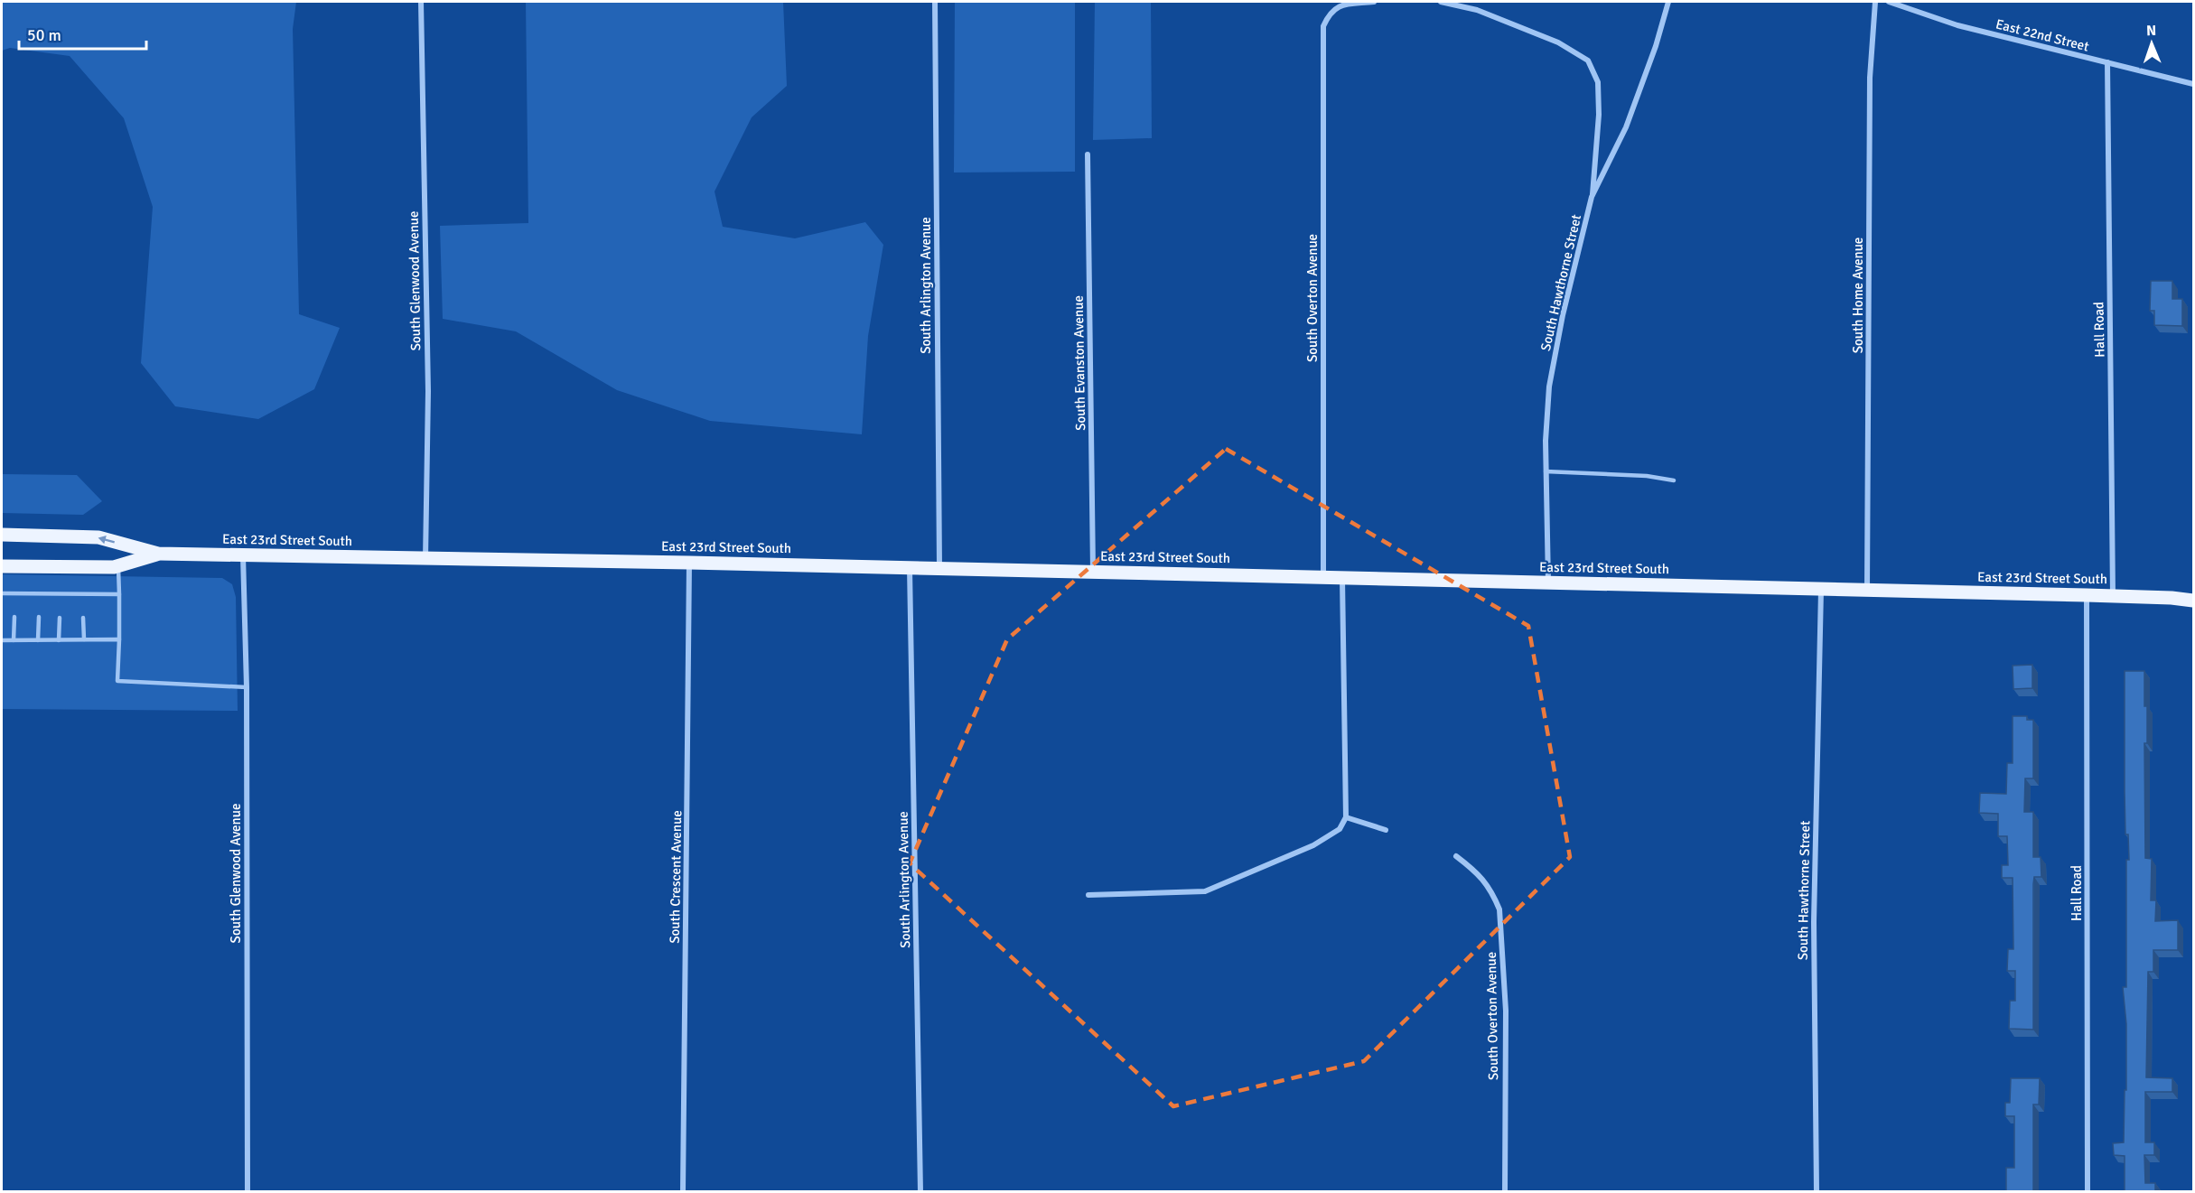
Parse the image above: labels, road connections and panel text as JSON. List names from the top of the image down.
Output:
{
  "streets": {
    "main road": ["East 23rd Street South"],
    "street": [
      "East 22nd Street",
      "South Glenwood Avenue",
      "South Hawthorne Street",
      "South Arlington Avenue",
      "South Home Avenue",
      "South Overton Avenue",
      "Hall Road",
      "South Evanston Avenue",
      "South Crescent Avenue"
    ]
  },
  "crossings": [
    ["East 22nd Street", "Hall Road"],
    ["South Glenwood Avenue", "East 23rd Street South"],
    ["South Hawthorne Street", "East 23rd Street South"],
    ["South Arlington Avenue", "East 23rd Street South"],
    ["South Home Avenue", "East 23rd Street South"],
    ["South Overton Avenue", "East 23rd Street South"],
    ["Hall Road", "East 23rd Street South"],
    ["South Evanston Avenue", "East 23rd Street South"],
    ["East 23rd Street South", "South Crescent Avenue"]
  ],
  "scale_bar": "50 m",
  "north": "top"
}
